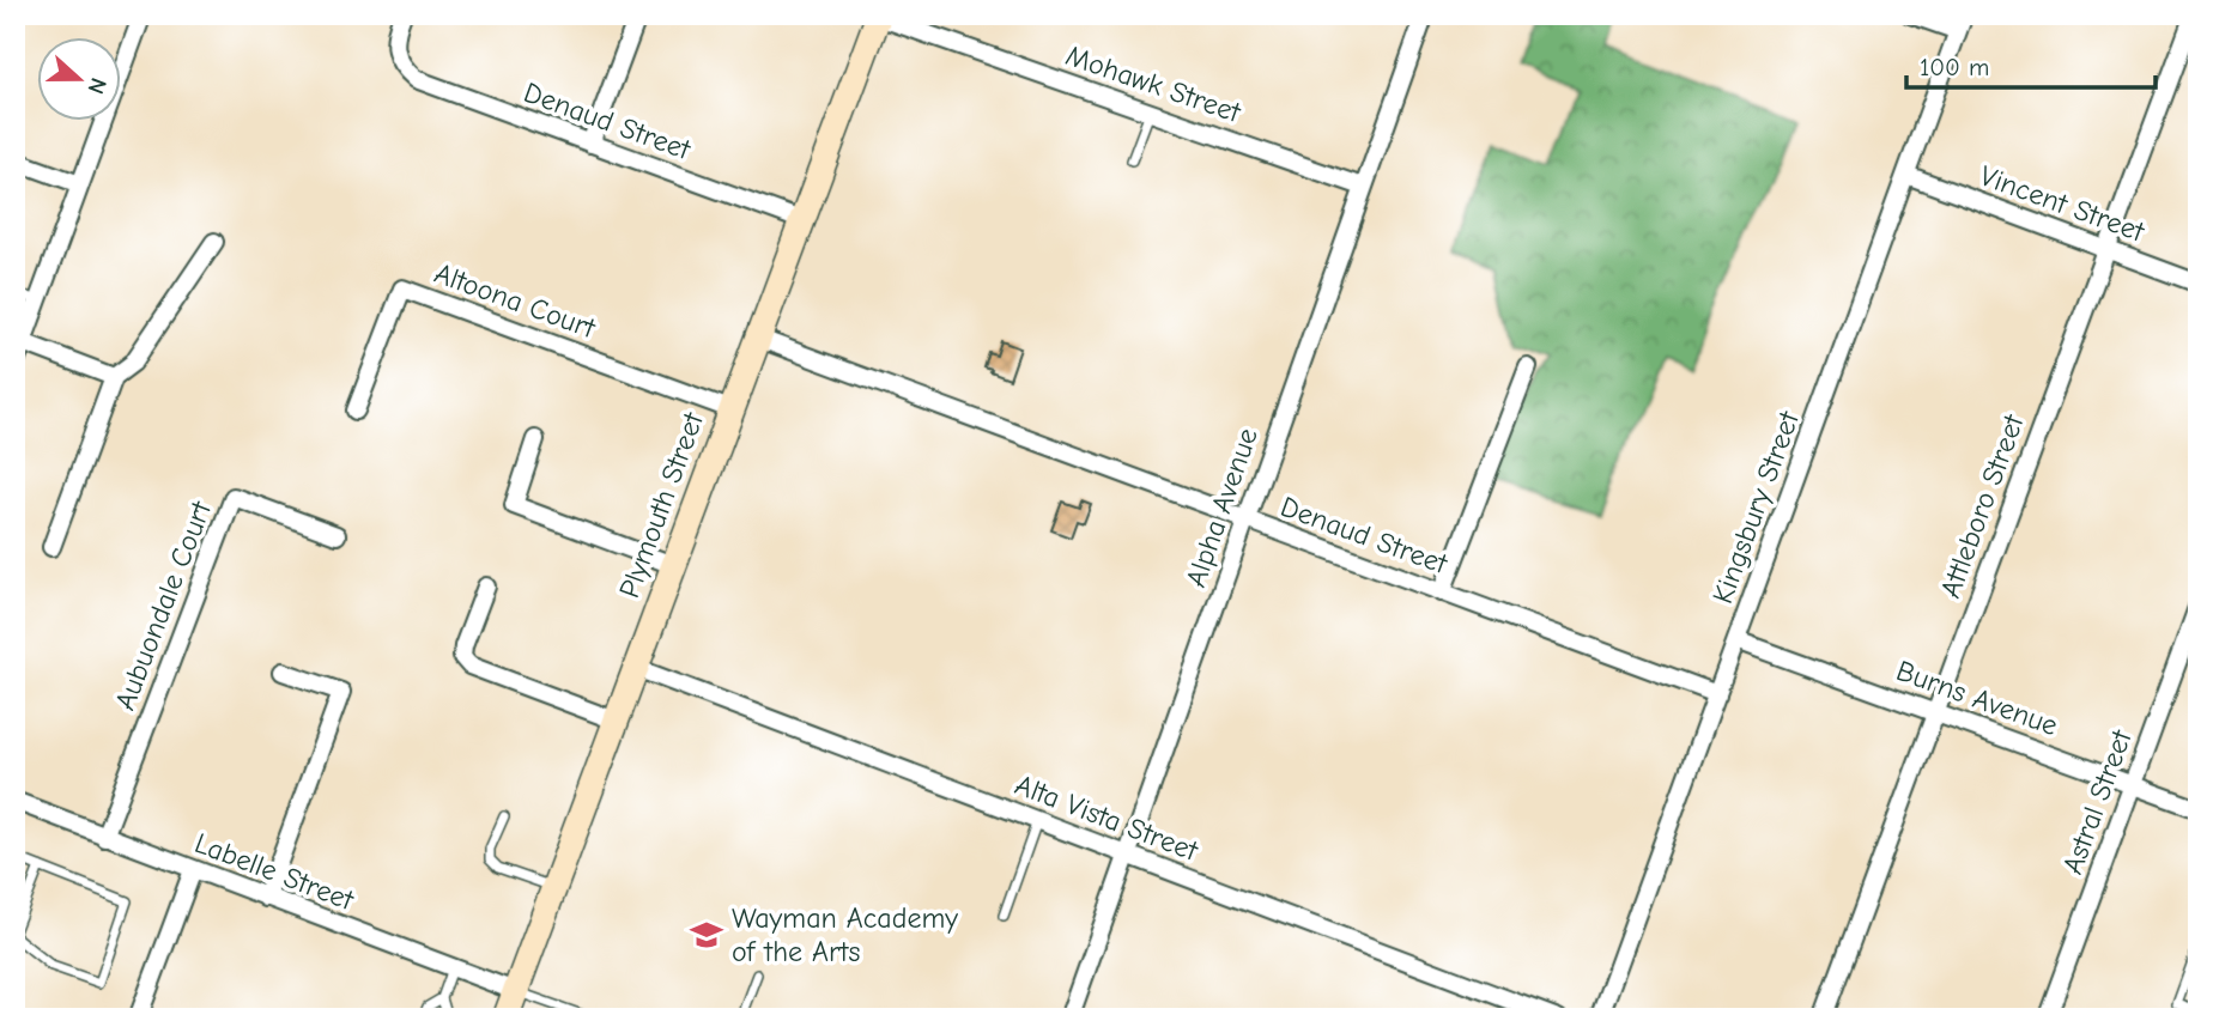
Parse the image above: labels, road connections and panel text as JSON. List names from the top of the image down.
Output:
{
  "streets": {
    "street": [
      "Mohawk Street",
      "Denaud Street",
      "Vincent Street",
      "Altoona Court",
      "Plymouth Street",
      "Attleboro Street",
      "Alpha Avenue",
      "Kingsbury Street",
      "Aubuondale Court",
      "Burns Avenue",
      "Astral Street",
      "Alta Vista Street",
      "Labelle Street"
    ]
  },
  "crossings": [
    ["Mohawk Street", "Plymouth Street"],
    ["Mohawk Street", "Alpha Avenue"],
    ["Denaud Street", "Plymouth Street"],
    ["Denaud Street", "Alpha Avenue"],
    ["Denaud Street", "Kingsbury Street"],
    ["Vincent Street", "Attleboro Street"],
    ["Vincent Street", "Kingsbury Street"],
    ["Altoona Court", "Plymouth Street"],
    ["Plymouth Street", "Alta Vista Street"],
    ["Plymouth Street", "Labelle Street"],
    ["Attleboro Street", "Burns Avenue"],
    ["Alpha Avenue", "Alta Vista Street"],
    ["Kingsbury Street", "Burns Avenue"],
    ["Aubuondale Court", "Labelle Street"],
    ["Burns Avenue", "Astral Street"]
  ],
  "places": {
    "school or university": ["Wayman Academy of the Arts"]
  },
  "scale_bar": "100 m",
  "north": "right"
}
